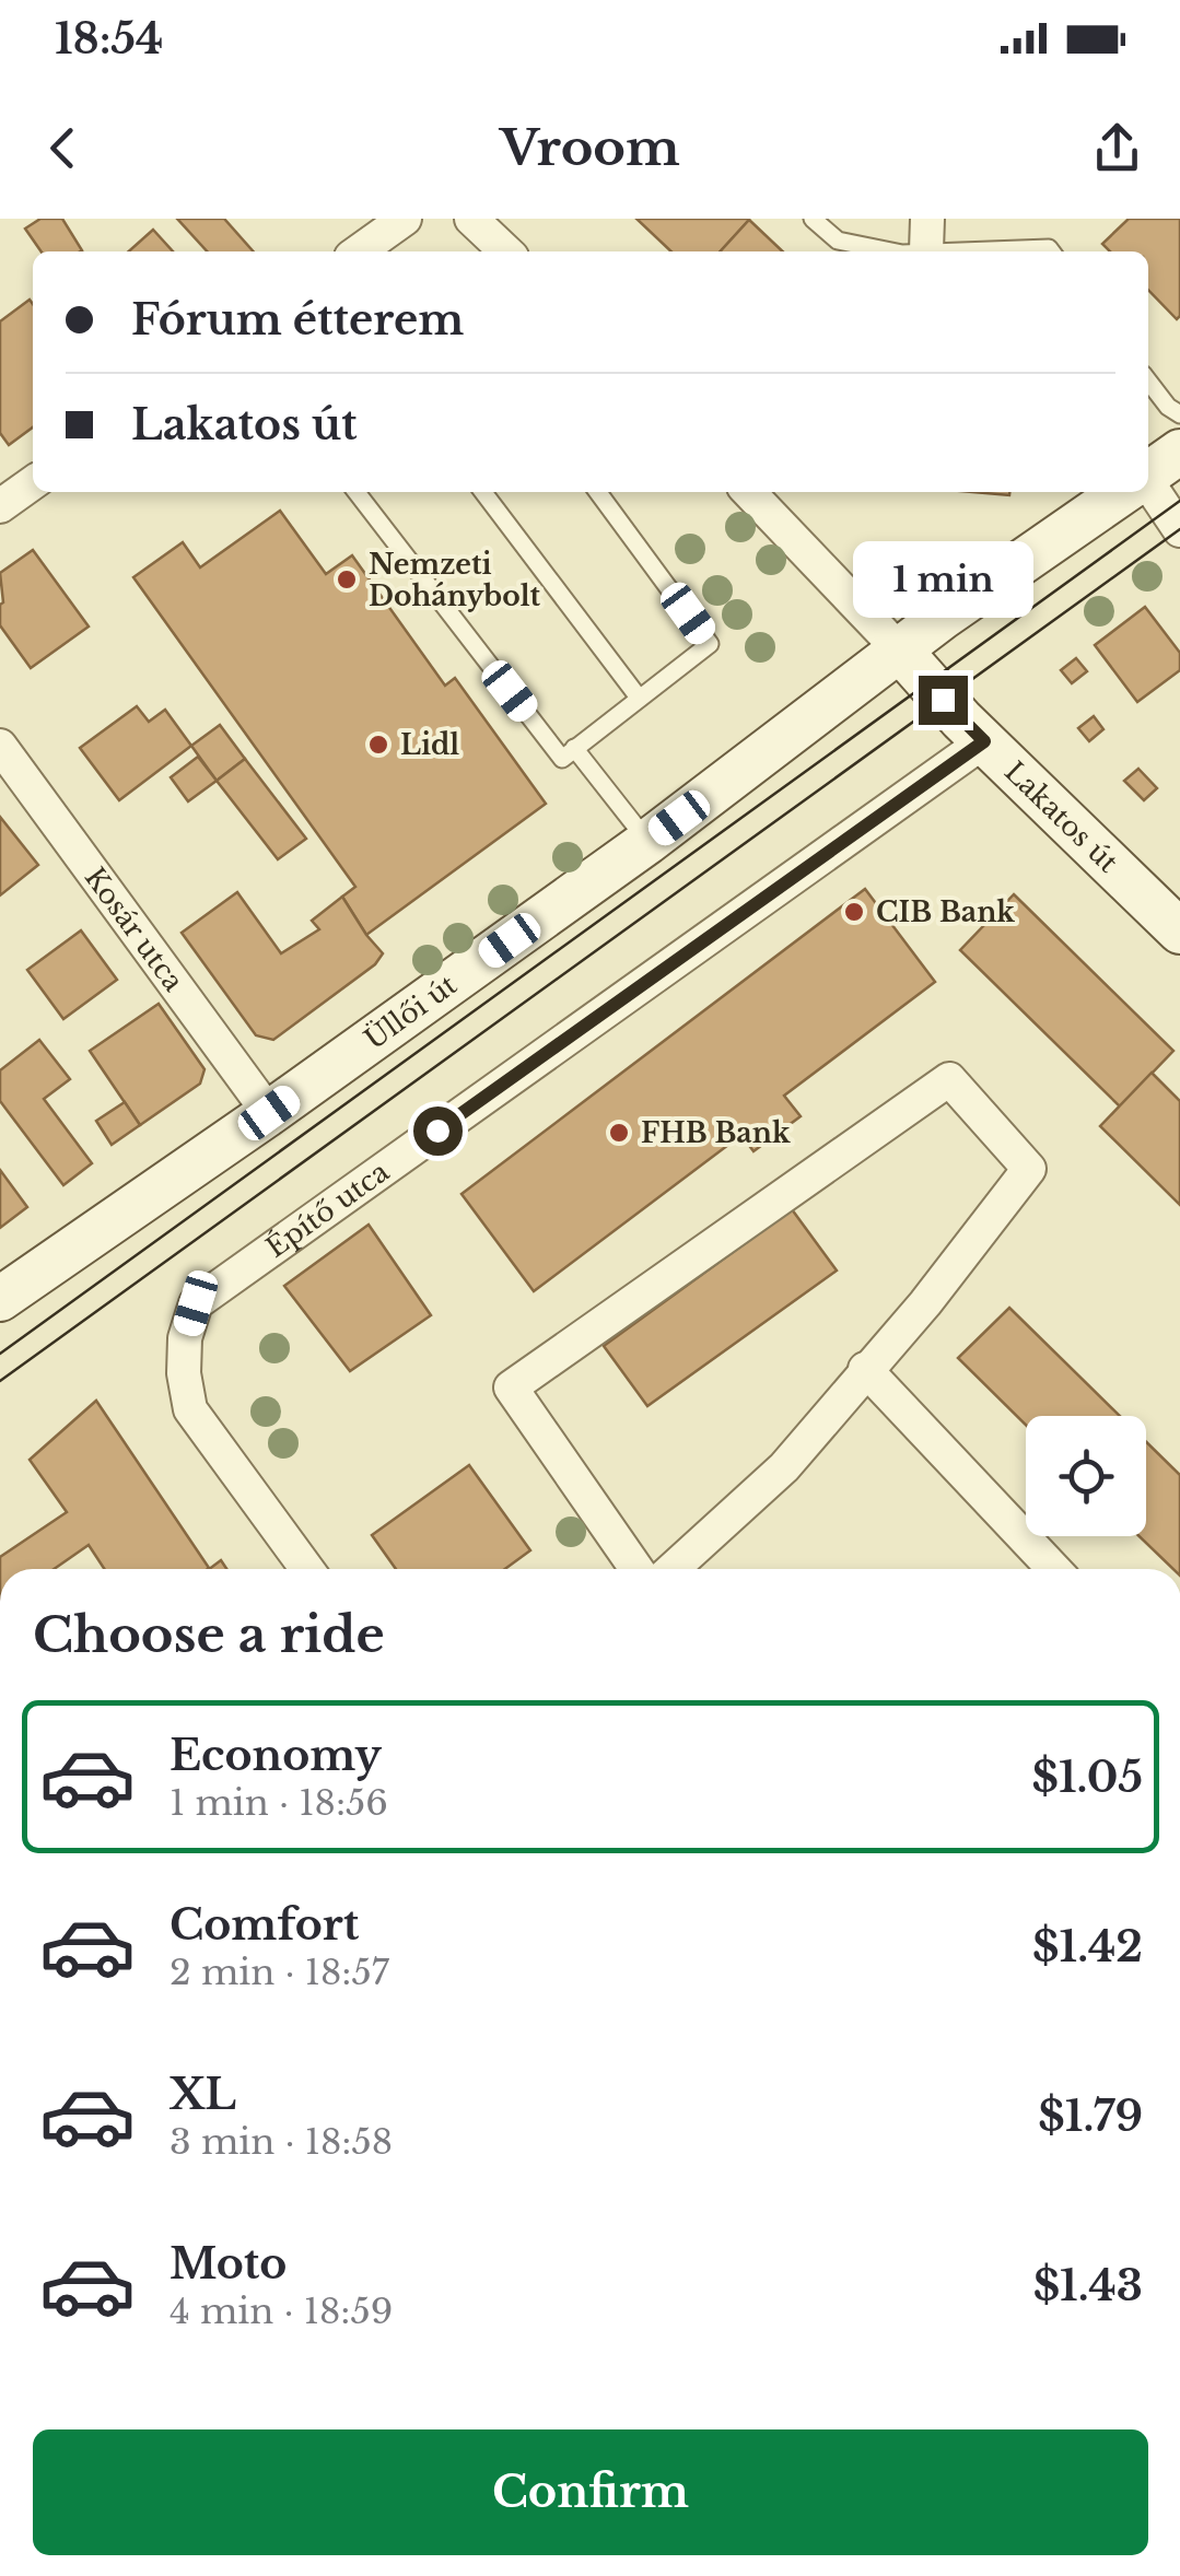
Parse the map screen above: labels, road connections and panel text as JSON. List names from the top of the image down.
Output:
{
  "streets": {
    "main road": ["Lakatos út", "Üllői út"],
    "street": ["Kosár utca", "Építő utca"]
  },
  "crossings": [
    ["Lakatos út", "Üllői út"],
    ["Lakatos út", "Építő utca"],
    ["Kosár utca", "Üllői út"]
  ],
  "places": [
    "Nemzeti Dohánybolt",
    "Lidl",
    "CIB Bank",
    "FHB Bank"
  ],
  "page": {
    "status": "18:54",
    "header": "Vroom",
    "banner": ["Fórum étterem", "Lakatos út"],
    "bubble": "1 min",
    "heading": "Choose a ride",
    "list": [
      {
        "name": "Economy",
        "note": "1 min · 18:56",
        "value": "$1.05"
      },
      {
        "name": "Comfort",
        "note": "2 min · 18:57",
        "value": "$1.42"
      },
      {
        "name": "XL",
        "note": "3 min · 18:58",
        "value": "$1.79"
      },
      {
        "name": "Moto",
        "note": "4 min · 18:59",
        "value": "$1.43"
      }
    ],
    "buttons": "Confirm"
  }
}
